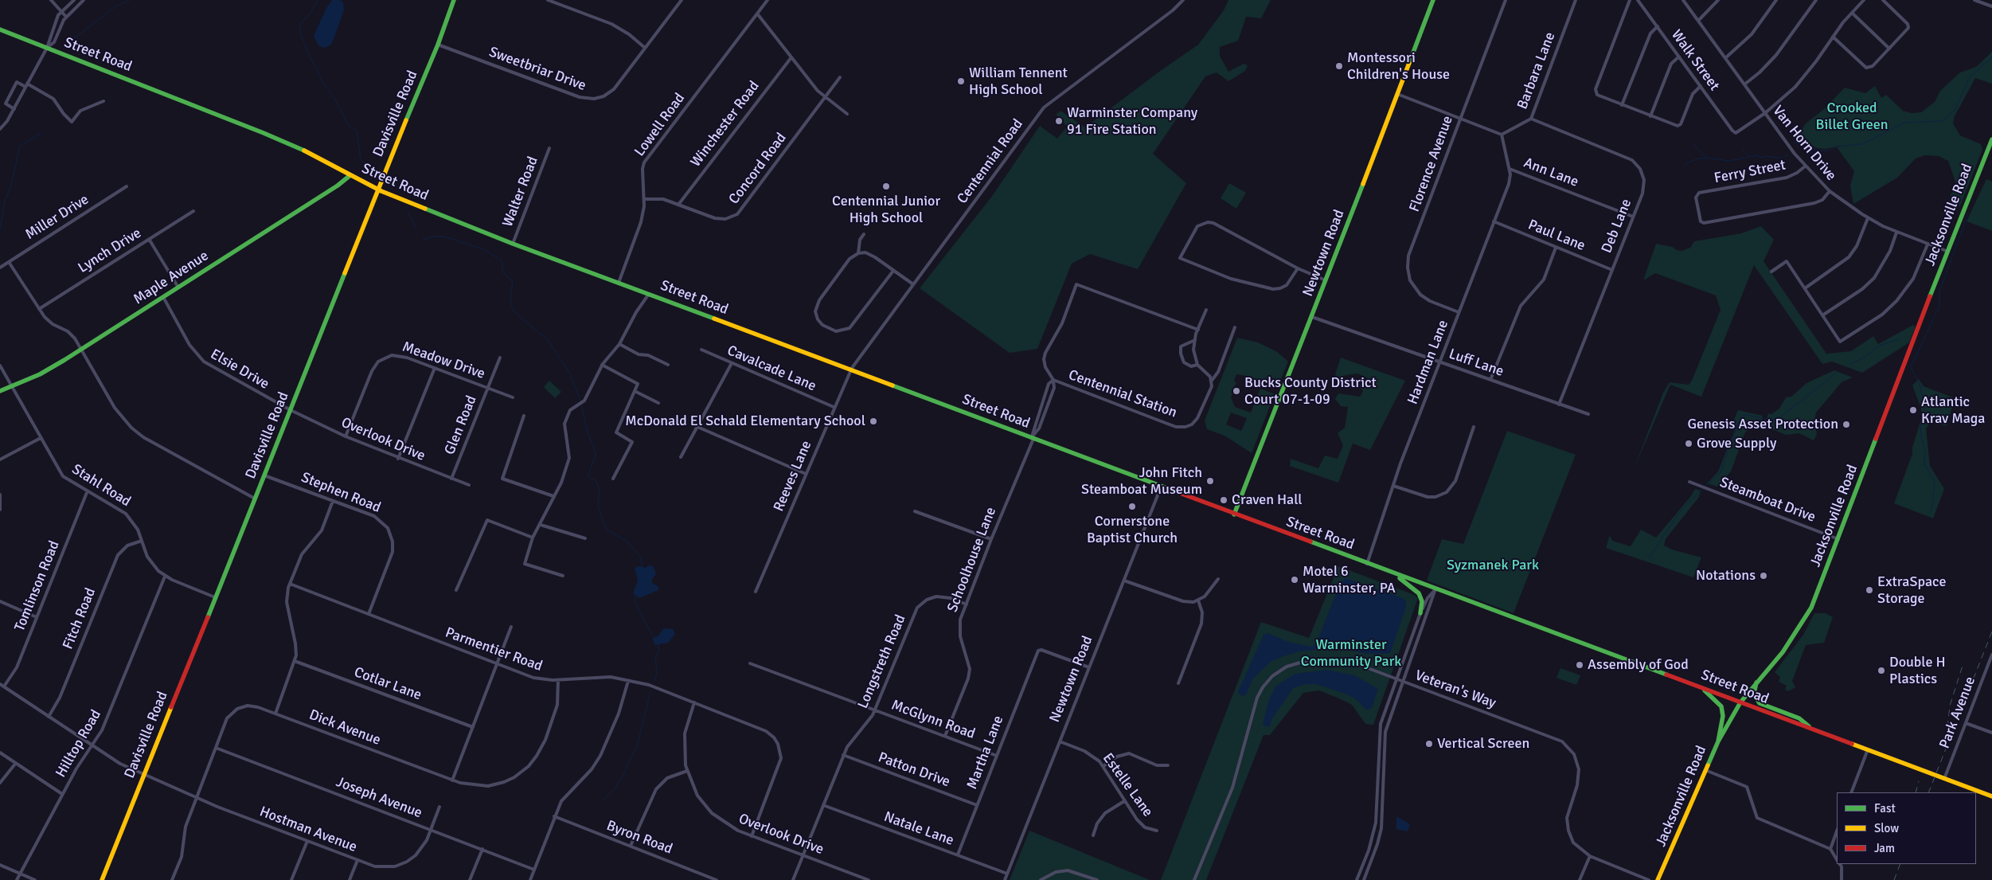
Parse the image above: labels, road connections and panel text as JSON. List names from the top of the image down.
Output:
{
  "streets": {
    "main road": [
      "Street Road",
      "Davisville Road",
      "Jacksonville Road",
      "Newtown Road",
      "Maple Avenue"
    ],
    "street": [
      "Walk Street",
      "Sweetbriar Drive",
      "Barbara Lane",
      "Winchester Road",
      "Lowell Road",
      "Van Horn Drive",
      "Centennial Road",
      "Florence Avenue",
      "Concord Road",
      "Ferry Street",
      "Ann Lane",
      "Walter Road",
      "Miller Drive",
      "Deb Lane",
      "Paul Lane",
      "Lynch Drive",
      "Meadow Drive",
      "Hardman Lane",
      "Luff Lane",
      "Cavalcade Lane",
      "Elsie Drive",
      "Centennial Station",
      "Glen Road",
      "Overlook Drive",
      "Reeves Lane",
      "Stahl Road",
      "Stephen Road",
      "Steamboat Drive",
      "Schoolhouse Lane",
      "Tomlinson Road",
      "Fitch Road",
      "Parmentier Road",
      "Longstreth Road",
      "Cotlar Lane",
      "Veteran's Way",
      "Park Avenue",
      "McGlynn Road",
      "Dick Avenue",
      "Hilltop Road",
      "Martha Lane",
      "Patton Drive",
      "Estelle Lane",
      "Joseph Avenue",
      "Natale Lane",
      "Hostman Avenue",
      "Byron Road"
    ]
  },
  "crossings": [
    ["Street Road", "Davisville Road"],
    ["Street Road", "Lowell Road"],
    ["Street Road", "Centennial Road"],
    ["Street Road", "Walter Road"],
    ["Street Road", "Jacksonville Road"],
    ["Street Road", "Newtown Road"],
    ["Street Road", "Maple Avenue"],
    ["Street Road", "Hardman Lane"],
    ["Street Road", "Reeves Lane"],
    ["Street Road", "Schoolhouse Lane"],
    ["Street Road", "Park Avenue"],
    ["Walk Street", "Van Horn Drive"],
    ["Sweetbriar Drive", "Davisville Road"],
    ["Barbara Lane", "Ann Lane"],
    ["Barbara Lane", "Deb Lane"],
    ["Davisville Road", "Elsie Drive"],
    ["Davisville Road", "Overlook Drive"],
    ["Davisville Road", "Stahl Road"],
    ["Davisville Road", "Stephen Road"],
    ["Davisville Road", "Hostman Avenue"],
    ["Winchester Road", "Concord Road"],
    ["Lowell Road", "Concord Road"],
    ["Van Horn Drive", "Ferry Street"],
    ["Van Horn Drive", "Jacksonville Road"],
    ["Centennial Road", "Reeves Lane"],
    ["Florence Avenue", "Hardman Lane"],
    ["Ann Lane", "Deb Lane"],
    ["Ann Lane", "Hardman Lane"],
    ["Jacksonville Road", "Steamboat Drive"],
    ["Deb Lane", "Paul Lane"],
    ["Deb Lane", "Luff Lane"],
    ["Paul Lane", "Hardman Lane"],
    ["Newtown Road", "Luff Lane"],
    ["Newtown Road", "Martha Lane"],
    ["Newtown Road", "Estelle Lane"],
    ["Newtown Road", "Natale Lane"],
    ["Maple Avenue", "Elsie Drive"],
    ["Maple Avenue", "Stahl Road"],
    ["Meadow Drive", "Glen Road"],
    ["Meadow Drive", "Overlook Drive"],
    ["Hardman Lane", "Luff Lane"],
    ["Cavalcade Lane", "Reeves Lane"],
    ["Elsie Drive", "Overlook Drive"],
    ["Glen Road", "Overlook Drive"],
    ["Overlook Drive", "Parmentier Road"],
    ["Overlook Drive", "Longstreth Road"],
    ["Stahl Road", "Tomlinson Road"],
    ["Stahl Road", "Fitch Road"],
    ["Stahl Road", "Hilltop Road"],
    ["Stephen Road", "Parmentier Road"],
    ["Schoolhouse Lane", "Longstreth Road"],
    ["Schoolhouse Lane", "McGlynn Road"],
    ["Tomlinson Road", "Hostman Avenue"],
    ["Fitch Road", "Hostman Avenue"],
    ["Parmentier Road", "Dick Avenue"],
    ["Longstreth Road", "McGlynn Road"],
    ["Longstreth Road", "Patton Drive"],
    ["Longstreth Road", "Natale Lane"],
    ["McGlynn Road", "Martha Lane"],
    ["Dick Avenue", "Joseph Avenue"],
    ["Dick Avenue", "Hostman Avenue"],
    ["Hilltop Road", "Hostman Avenue"],
    ["Martha Lane", "Patton Drive"],
    ["Martha Lane", "Natale Lane"],
    ["Joseph Avenue", "Hostman Avenue"]
  ],
  "parks": ["Crooked Billet Green", "Syzmanek Park", "Warminster Community Park"],
  "places": [
    "Montessori Children's House",
    "William Tennent High School",
    "Warminster Company 91 Fire Station",
    "Centennial Junior High School",
    "Bucks County District Court 07-1-09",
    "Atlantic Krav Maga",
    "McDonald El Schald Elementary School",
    "Genesis Asset Protection",
    "Grove Supply",
    "John Fitch Steamboat Museum",
    "Craven Hall",
    "Cornerstone Baptist Church",
    "Notations",
    "Motel 6 Warminster, PA",
    "ExtraSpace Storage",
    "Assembly of God",
    "Double H Plastics",
    "Vertical Screen"
  ],
  "legend": ["Fast", "Slow", "Jam"]
}
